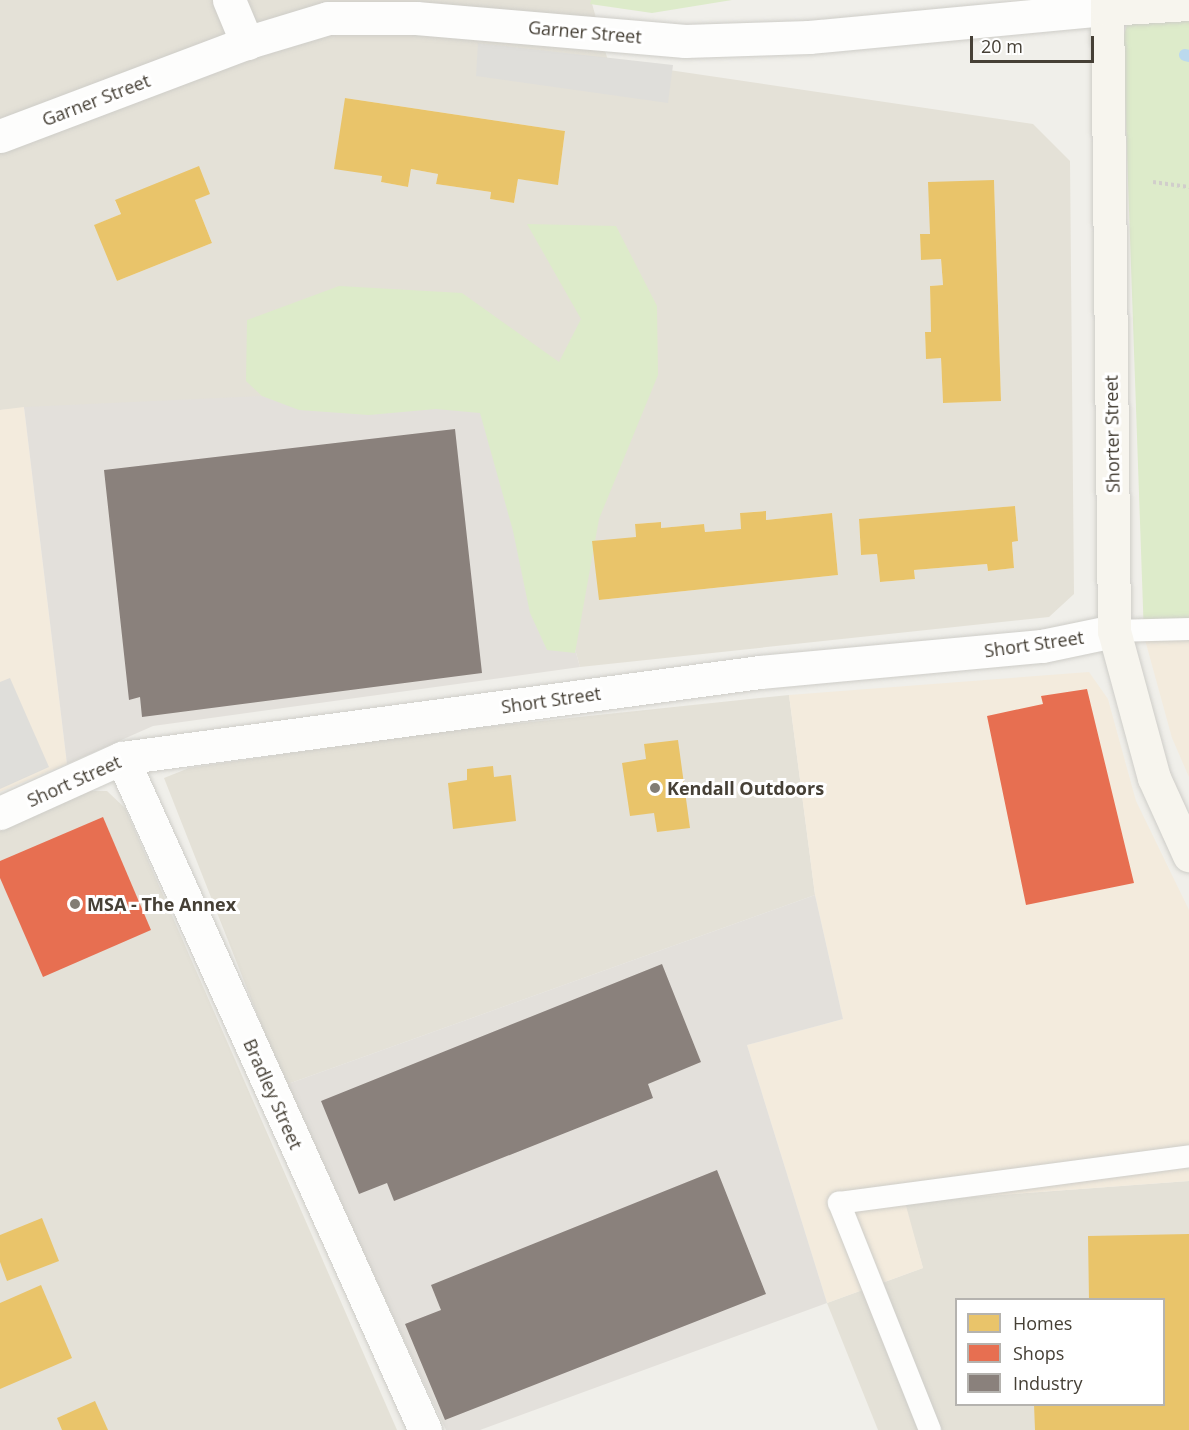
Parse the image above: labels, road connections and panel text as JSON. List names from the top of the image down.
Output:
{
  "streets": {
    "street": [
      "Garner Street",
      "Shorter Street",
      "Short Street",
      "Bradley Street"
    ]
  },
  "crossings": [
    ["Garner Street", "Shorter Street"],
    ["Shorter Street", "Short Street"],
    ["Short Street", "Bradley Street"]
  ],
  "places": ["Kendall Outdoors", "MSA - The Annex"],
  "legend": ["Homes", "Shops", "Industry"],
  "scale_bar": "20 m"
}
